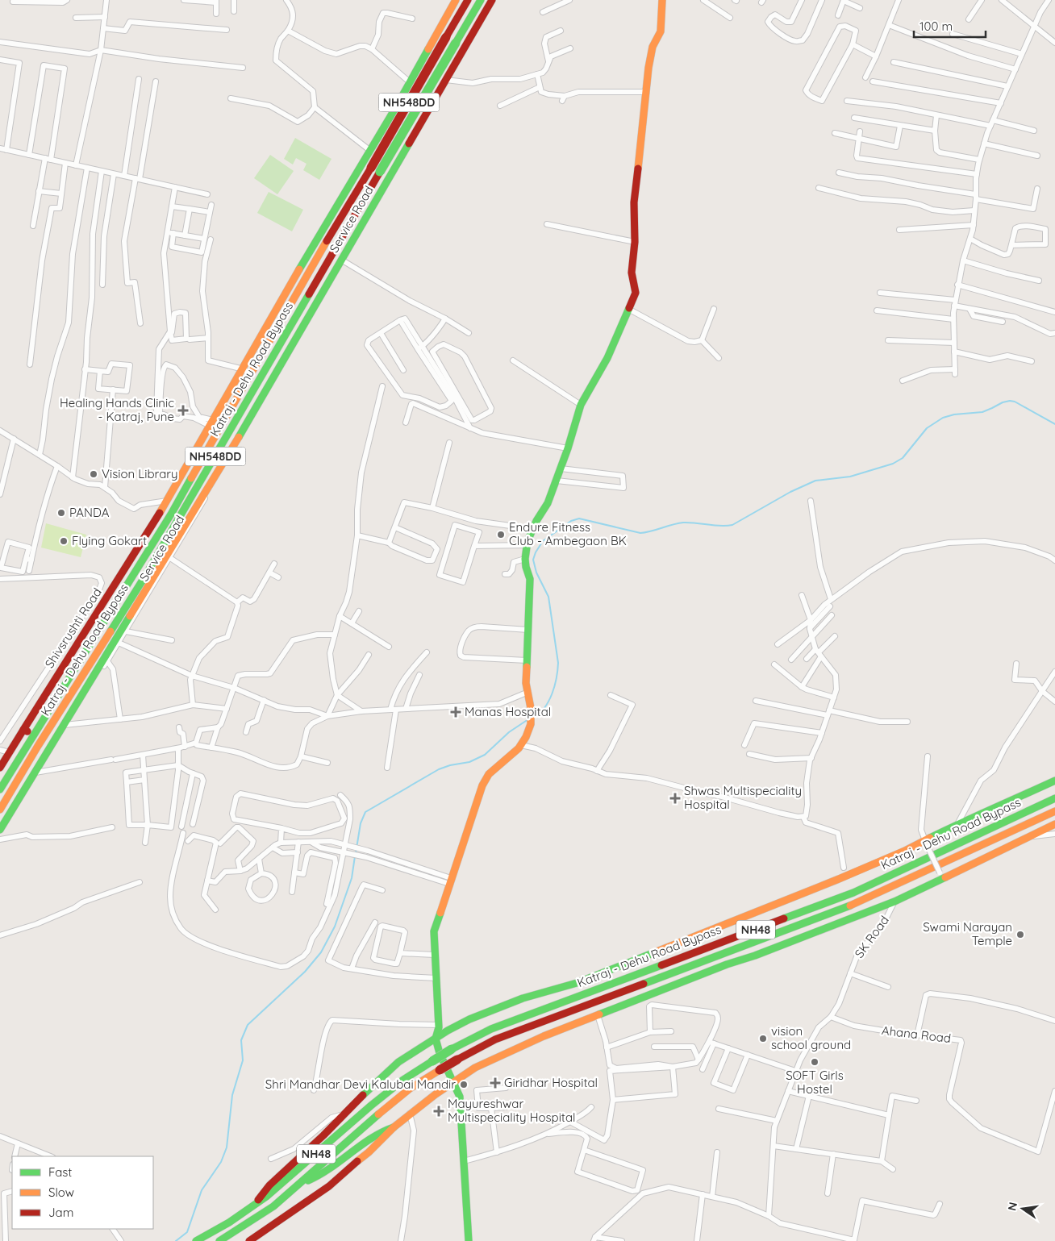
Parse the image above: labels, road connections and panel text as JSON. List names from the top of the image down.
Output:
{
  "streets": {
    "main road": [
      "NH548DD",
      "Service Road",
      "Katraj - Dehu Road Bypass",
      "NH48"
    ],
    "street": ["Shivsrushti Road", "SK Road", "Ahana Road"]
  },
  "crossings": [
    ["Katraj - Dehu Road Bypass", "NH48"],
    ["SK Road", "Ahana Road"]
  ],
  "places": {
    "health": [
      "Healing Hands Clinic - Katraj, Pune",
      "Manas Hospital",
      "Shwas Multispeciality Hospital",
      "Giridhar Hospital",
      "Mayureshwar Multispeciality Hospital"
    ],
    "other": [
      "Vision Library",
      "PANDA",
      "Endure Fitness Club - Ambegaon BK",
      "Flying Gokart",
      "Swami Narayan Temple",
      "vision school ground",
      "SOFT Girls Hostel",
      "Shri Mandhar Devi Kalubai Mandir"
    ]
  },
  "legend": ["Fast", "Slow", "Jam"],
  "scale_bar": "100 m",
  "north": "left"
}
